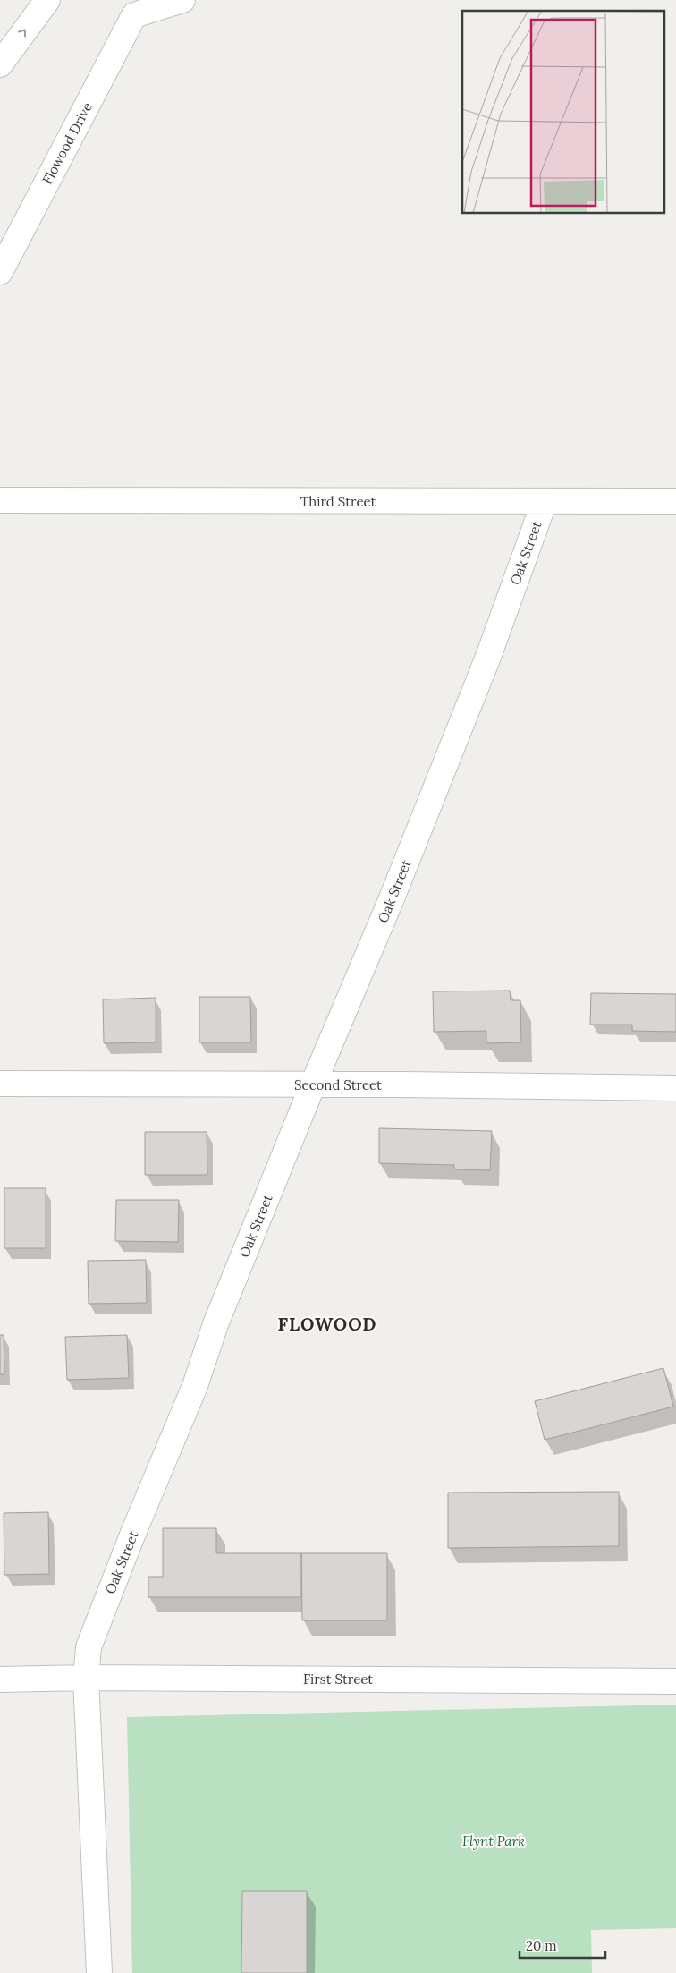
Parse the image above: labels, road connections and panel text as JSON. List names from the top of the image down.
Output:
{
  "streets": {
    "street": [
      "Flowood Drive",
      "Third Street",
      "Oak Street",
      "Second Street",
      "First Street"
    ]
  },
  "crossings": [
    ["Third Street", "Oak Street"],
    ["Oak Street", "Second Street"],
    ["Oak Street", "First Street"]
  ],
  "districts": ["FLOWOOD"],
  "parks": ["Flynt Park"],
  "scale_bar": "20 m"
}
